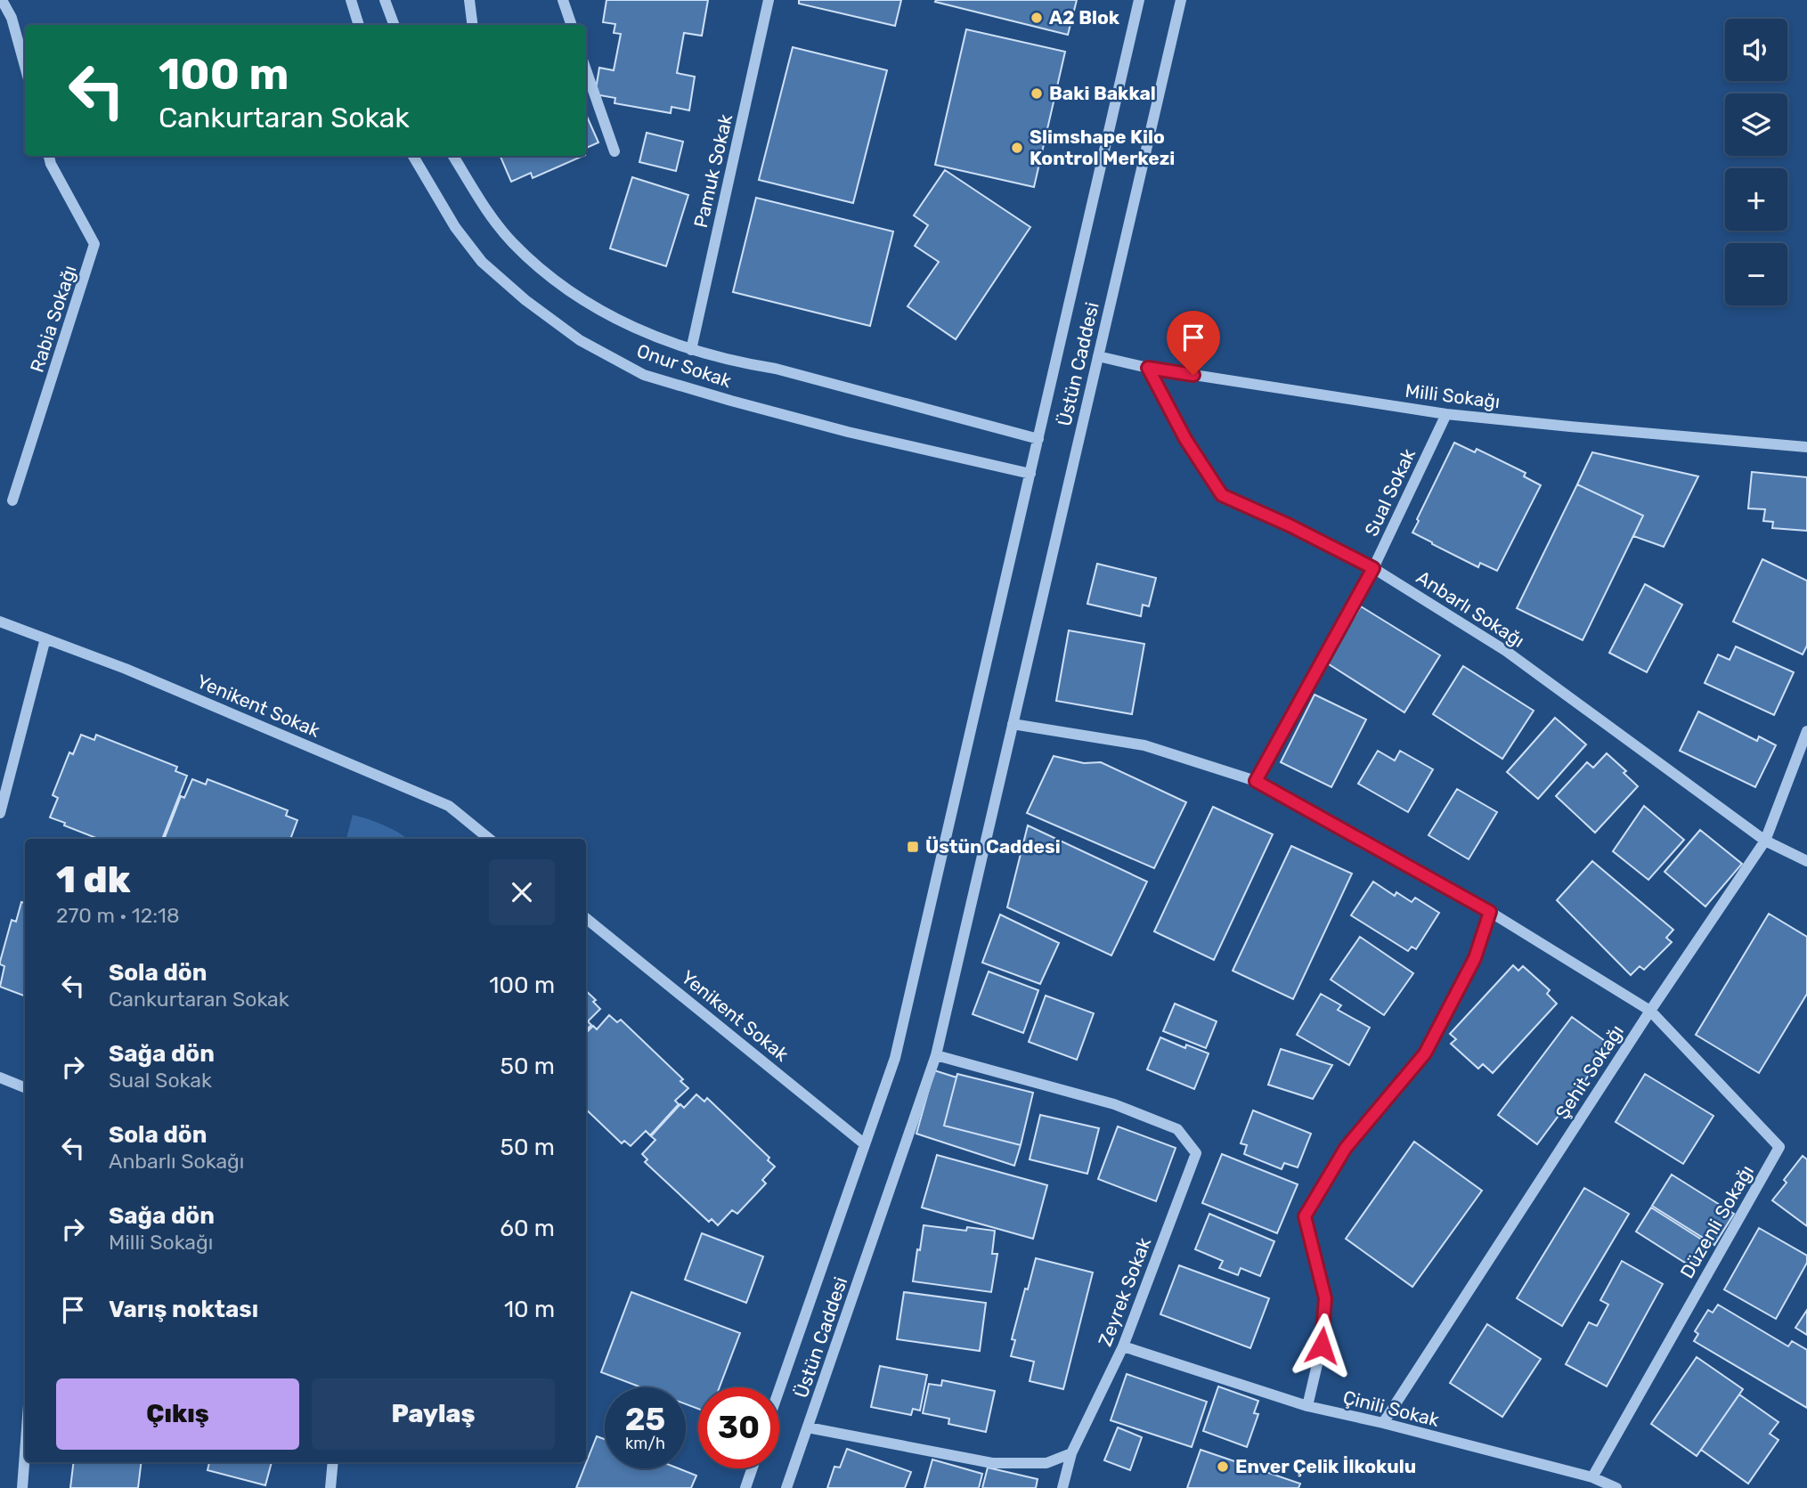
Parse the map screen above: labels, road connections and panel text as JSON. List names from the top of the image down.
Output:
{
  "streets": {
    "street": [
      "Pamuk Sokak",
      "Rabia Sokağı",
      "Üstün Caddesi",
      "Onur Sokak",
      "Milli Sokağı",
      "Sual Sokak",
      "Anbarlı Sokağı",
      "Yenikent Sokak",
      "Şehit Sokağı",
      "Düzenli Sokağı",
      "Zeyrek Sokak",
      "Çinili Sokak"
    ]
  },
  "crossings": [
    ["Pamuk Sokak", "Onur Sokak"],
    ["Üstün Caddesi", "Onur Sokak"],
    ["Üstün Caddesi", "Milli Sokağı"],
    ["Üstün Caddesi", "Yenikent Sokak"],
    ["Üstün Caddesi", "Zeyrek Sokak"],
    ["Milli Sokağı", "Sual Sokak"],
    ["Milli Sokağı", "Anbarlı Sokağı"],
    ["Sual Sokak", "Anbarlı Sokağı"],
    ["Anbarlı Sokağı", "Şehit Sokağı"],
    ["Şehit Sokağı", "Düzenli Sokağı"],
    ["Şehit Sokağı", "Çinili Sokak"],
    ["Düzenli Sokağı", "Çinili Sokak"],
    ["Zeyrek Sokak", "Çinili Sokak"]
  ],
  "places": {
    "other": [
      "A2 Blok",
      "Baki Bakkal",
      "Slimshape Kilo Kontrol Merkezi",
      "Enver Çelik İlkokulu"
    ],
    "transit": ["Üstün Caddesi"]
  },
  "page": {
    "map_buttons": ["+", "−"],
    "turn": ["100 m", "Cankurtaran Sokak"],
    "heading": ["1 dk", "270 m · 12:18"],
    "list": [
      {
        "name": "Sola dön",
        "note": "Cankurtaran Sokak",
        "value": "100 m"
      },
      {
        "name": "Sağa dön",
        "note": "Sual Sokak",
        "value": "50 m"
      },
      {
        "name": "Sola dön",
        "note": "Anbarlı Sokağı",
        "value": "50 m"
      },
      {
        "name": "Sağa dön",
        "note": "Milli Sokağı",
        "value": "60 m"
      },
      {
        "name": "Varış noktası",
        "value": "10 m"
      }
    ],
    "buttons": ["Çıkış", "Paylaş"],
    "speed": "25 km/h",
    "limit": "30"
  }
}
